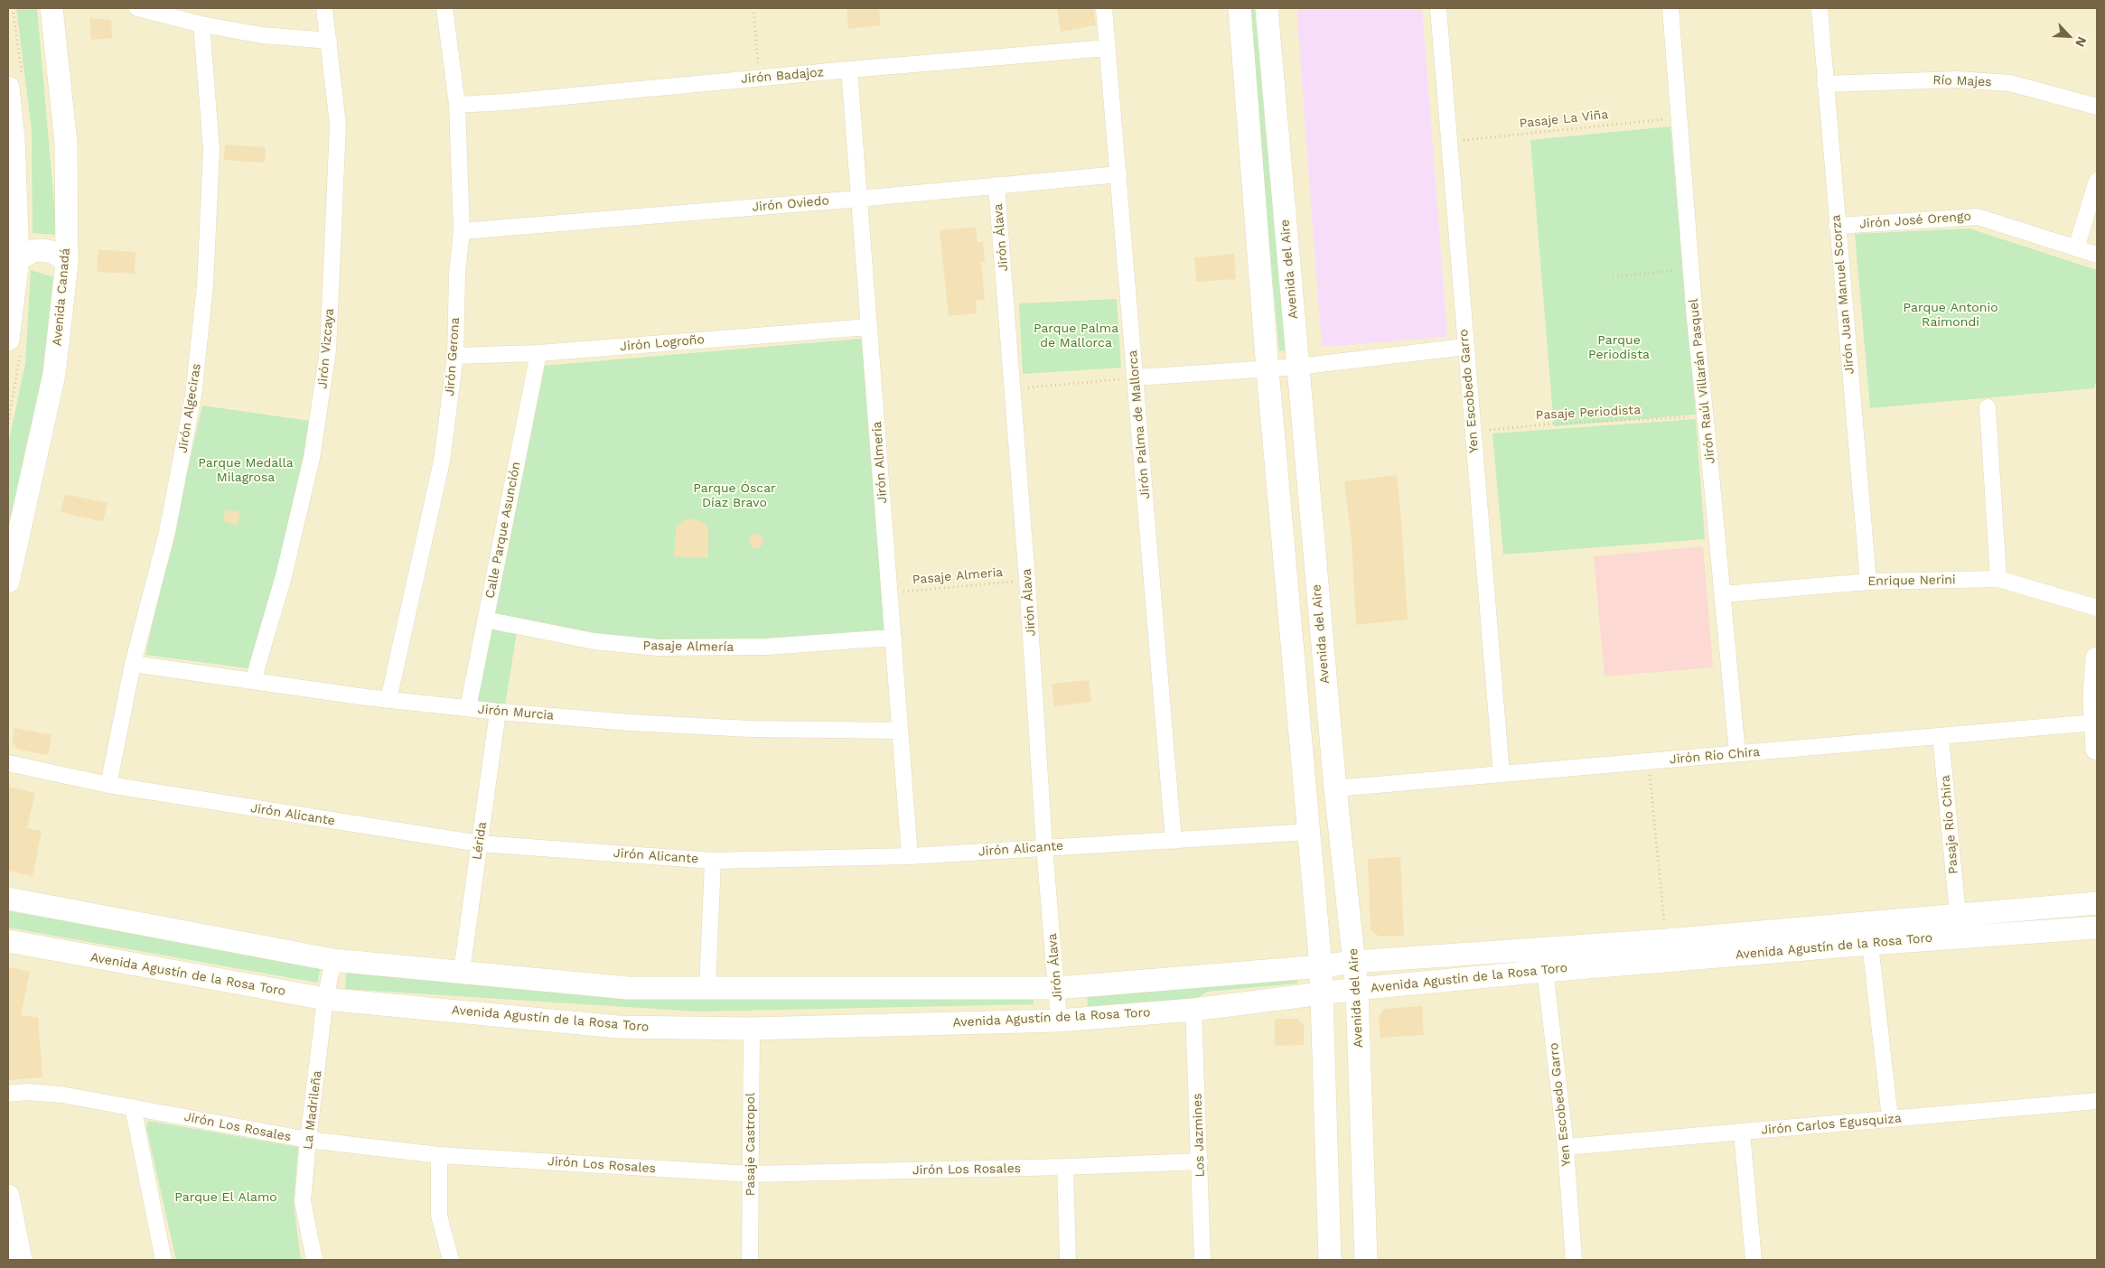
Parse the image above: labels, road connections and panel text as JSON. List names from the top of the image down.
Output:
{
  "streets": {
    "street": [
      "Jirón Badajoz",
      "Río Majes",
      "Jirón Oviedo",
      "Jirón José Orengo",
      "Jirón Álava",
      "Avenida del Aire",
      "Jirón Juan Manuel Scorza",
      "Avenida Canadá",
      "Jirón Logroño",
      "Jirón Vizcaya",
      "Jirón Gerona",
      "Jirón Raúl Villarán Pasquel",
      "Yen Escobedo Garro",
      "Jirón Algeciras",
      "Jirón Palma de Mallorca",
      "Jirón Almería",
      "Calle Parque Asunción",
      "Enrique Nerini",
      "Pasaje Almería",
      "Jirón Murcia",
      "Jirón Río Chira",
      "Jirón Alicante",
      "Pasaje Río Chira",
      "Lérida",
      "Avenida Agustín de la Rosa Toro",
      "La Madrileña",
      "Jirón Carlos Egusquiza",
      "Jirón Los Rosales",
      "Los Jazmines",
      "Pasaje Castropol"
    ],
    "path": ["Pasaje La Viña", "Pasaje Periodista", "Pasaje Almeria"]
  },
  "crossings": [
    ["Jirón Badajoz", "Jirón Gerona"],
    ["Jirón Badajoz", "Jirón Palma de Mallorca"],
    ["Jirón Badajoz", "Jirón Almería"],
    ["Río Majes", "Jirón Juan Manuel Scorza"],
    ["Pasaje La Viña", "Jirón Raúl Villarán Pasquel"],
    ["Pasaje La Viña", "Yen Escobedo Garro"],
    ["Jirón Oviedo", "Jirón Álava"],
    ["Jirón Oviedo", "Jirón Gerona"],
    ["Jirón Oviedo", "Jirón Palma de Mallorca"],
    ["Jirón Oviedo", "Jirón Almería"],
    ["Jirón José Orengo", "Jirón Juan Manuel Scorza"],
    ["Jirón Álava", "Pasaje Almeria"],
    ["Jirón Álava", "Jirón Alicante"],
    ["Jirón Álava", "Avenida Agustín de la Rosa Toro"],
    ["Avenida del Aire", "Jirón Río Chira"],
    ["Avenida del Aire", "Avenida Agustín de la Rosa Toro"],
    ["Jirón Juan Manuel Scorza", "Enrique Nerini"],
    ["Jirón Logroño", "Jirón Gerona"],
    ["Jirón Logroño", "Jirón Almería"],
    ["Jirón Logroño", "Calle Parque Asunción"],
    ["Jirón Vizcaya", "Jirón Murcia"],
    ["Jirón Gerona", "Jirón Murcia"],
    ["Jirón Raúl Villarán Pasquel", "Pasaje Periodista"],
    ["Jirón Raúl Villarán Pasquel", "Enrique Nerini"],
    ["Jirón Raúl Villarán Pasquel", "Jirón Río Chira"],
    ["Yen Escobedo Garro", "Pasaje Periodista"],
    ["Yen Escobedo Garro", "Jirón Río Chira"],
    ["Yen Escobedo Garro", "Avenida Agustín de la Rosa Toro"],
    ["Yen Escobedo Garro", "Jirón Carlos Egusquiza"],
    ["Jirón Algeciras", "Jirón Murcia"],
    ["Jirón Algeciras", "Jirón Alicante"],
    ["Jirón Palma de Mallorca", "Jirón Alicante"],
    ["Jirón Almería", "Pasaje Almeria"],
    ["Jirón Almería", "Pasaje Almería"],
    ["Jirón Almería", "Jirón Murcia"],
    ["Jirón Almería", "Jirón Alicante"],
    ["Calle Parque Asunción", "Pasaje Almería"],
    ["Calle Parque Asunción", "Jirón Murcia"],
    ["Jirón Murcia", "Lérida"],
    ["Jirón Río Chira", "Pasaje Río Chira"],
    ["Jirón Alicante", "Lérida"],
    ["Pasaje Río Chira", "Avenida Agustín de la Rosa Toro"],
    ["Lérida", "Avenida Agustín de la Rosa Toro"],
    ["Avenida Agustín de la Rosa Toro", "La Madrileña"],
    ["Avenida Agustín de la Rosa Toro", "Los Jazmines"],
    ["Avenida Agustín de la Rosa Toro", "Pasaje Castropol"],
    ["La Madrileña", "Jirón Los Rosales"],
    ["Jirón Los Rosales", "Los Jazmines"],
    ["Jirón Los Rosales", "Pasaje Castropol"]
  ],
  "parks": [
    "Parque Antonio Raimondi",
    "Parque Palma de Mallorca",
    "Parque Periodista",
    "Parque Medalla Milagrosa",
    "Parque Óscar Díaz Bravo",
    "Parque El Alamo"
  ],
  "north": "bottom right"
}
